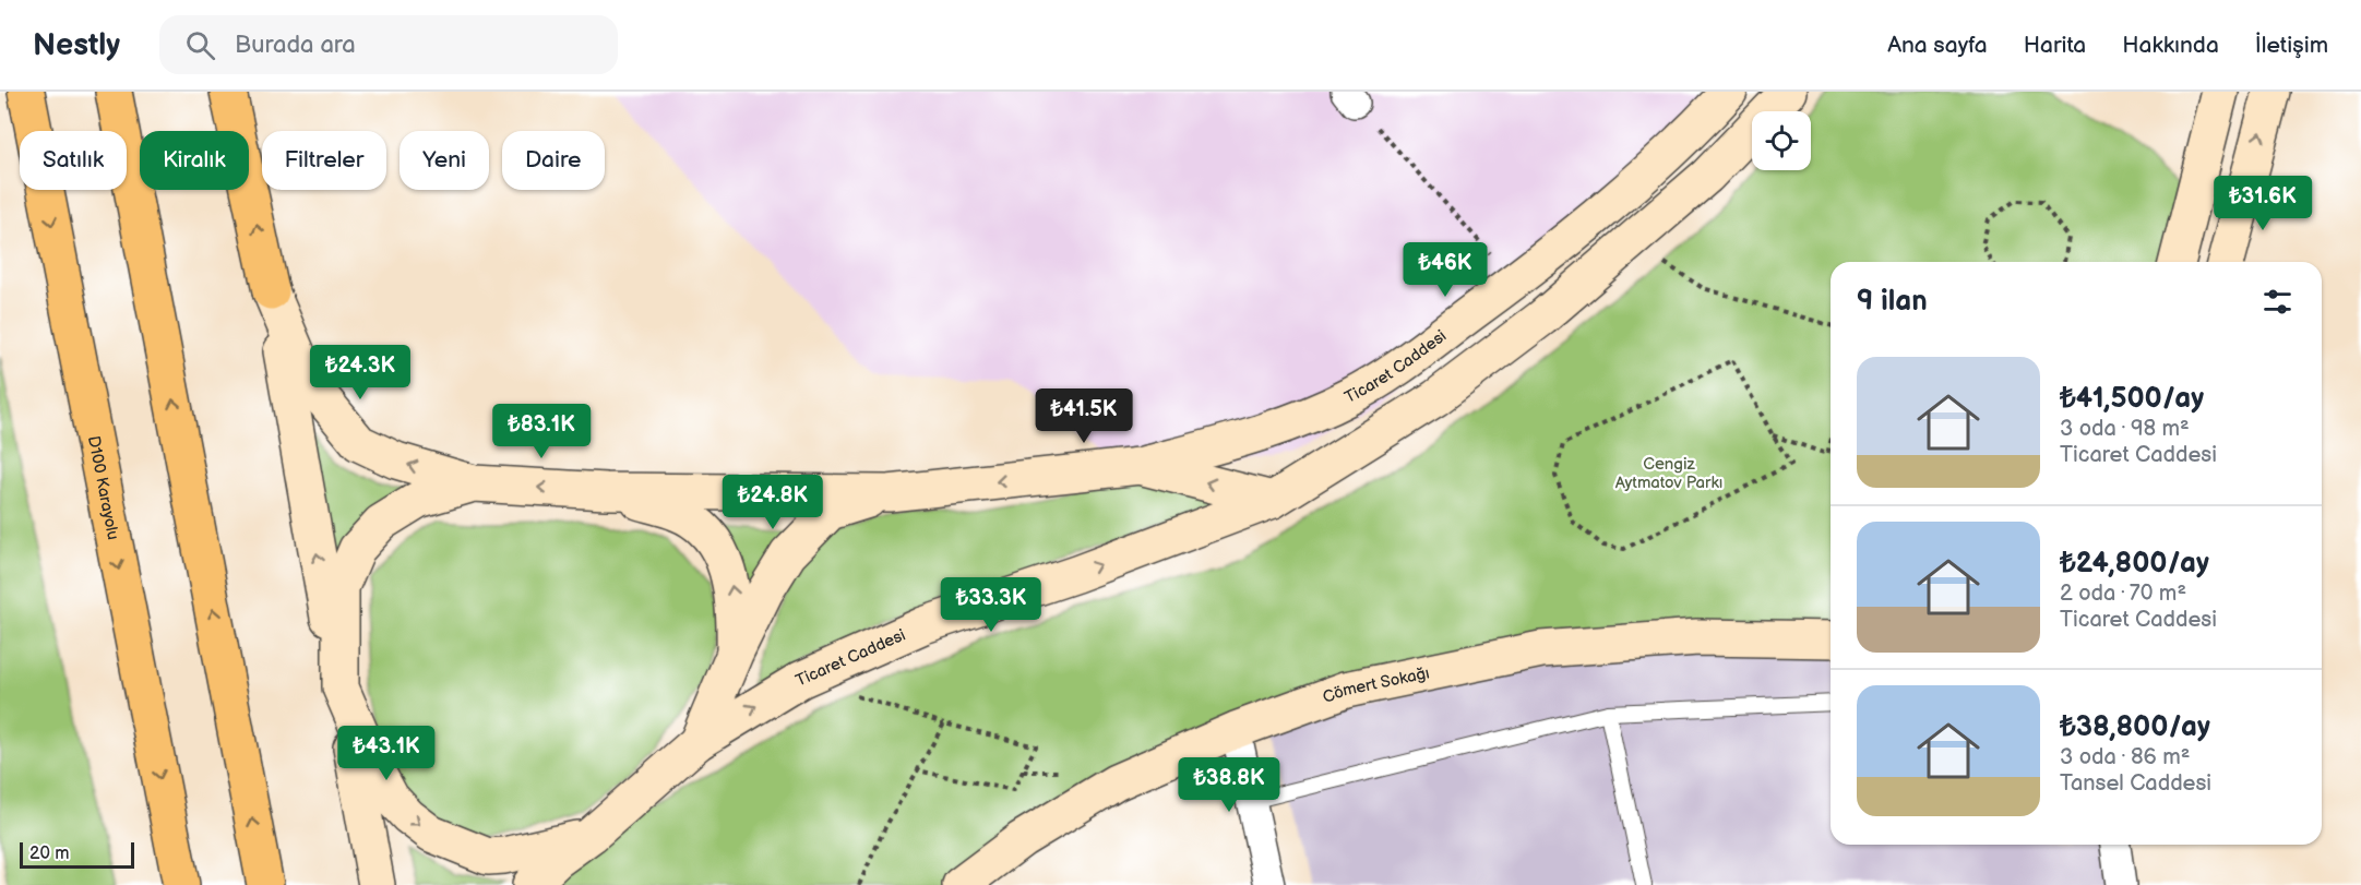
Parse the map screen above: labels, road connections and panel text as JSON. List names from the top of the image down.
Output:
{
  "streets": {
    "highway": ["D100 Karayolu"],
    "street": ["Ticaret Caddesi", "Cömert Sokağı"]
  },
  "parks": ["Cengiz Aytmatov Parkı"],
  "scale_bar": "20 m",
  "page": {
    "header": "Nestly",
    "search": "Burada ara",
    "nav": [
      "Ana sayfa",
      "Harita",
      "Hakkında",
      "İletişim"
    ],
    "chip": [
      "Satılık",
      "Kiralık",
      "Filtreler",
      "Yeni",
      "Daire"
    ],
    "price": [
      "₺31.6K",
      "₺46K",
      "₺24.3K",
      "₺41.5K",
      "₺83.1K",
      "₺24.8K",
      "₺33.3K",
      "₺43.1K",
      "₺38.8K"
    ],
    "heading": "9 ilan",
    "list": [
      {
        "name": "₺41,500/ay",
        "note": "3 oda · 98 m² · Ticaret Caddesi"
      },
      {
        "name": "₺24,800/ay",
        "note": "2 oda · 70 m² · Ticaret Caddesi"
      },
      {
        "name": "₺38,800/ay",
        "note": "3 oda · 86 m² · Tansel Caddesi"
      }
    ],
    "scale": "20 m"
  }
}
